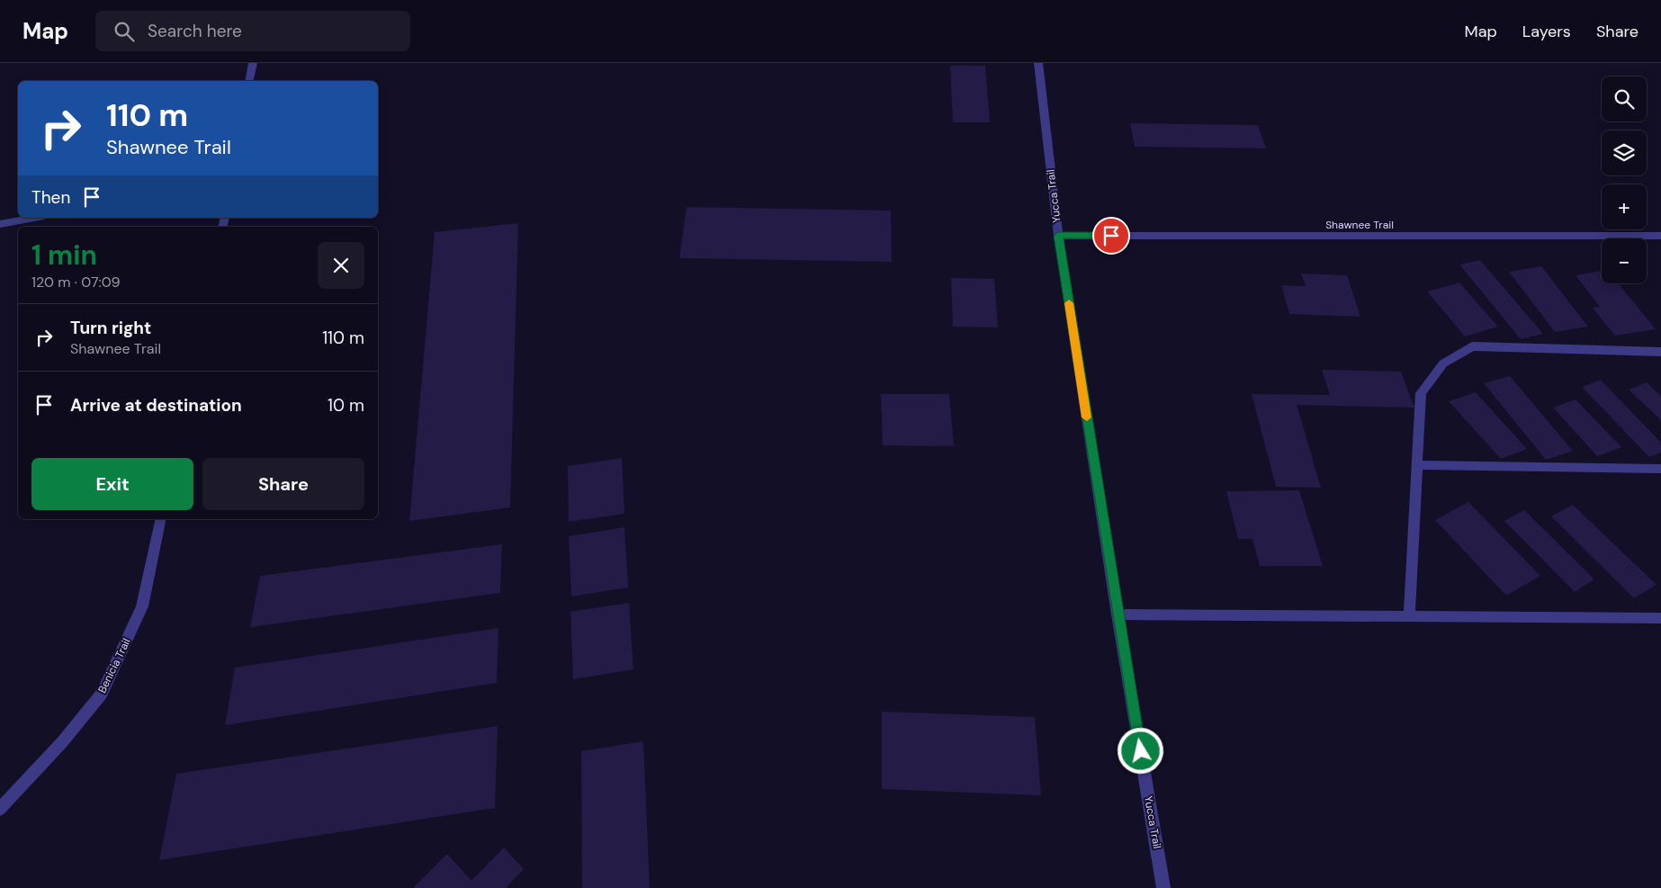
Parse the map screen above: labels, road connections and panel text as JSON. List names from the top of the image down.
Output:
{
  "streets": {
    "street": ["Yucca Trail", "Shawnee Trail", "Benicia Trail"]
  },
  "crossings": [
    ["Yucca Trail", "Shawnee Trail"]
  ],
  "page": {
    "header": "Map",
    "search": "Search here",
    "nav": ["Map", "Layers", "Share"],
    "map_buttons": ["+", "−"],
    "turn": ["110 m", "Shawnee Trail"],
    "then": "Then",
    "heading": ["1 min", "120 m · 07:09"],
    "list": [
      {
        "name": "Turn right",
        "note": "Shawnee Trail",
        "value": "110 m"
      },
      {
        "name": "Arrive at destination",
        "value": "10 m"
      }
    ],
    "buttons": ["Exit", "Share"]
  }
}
